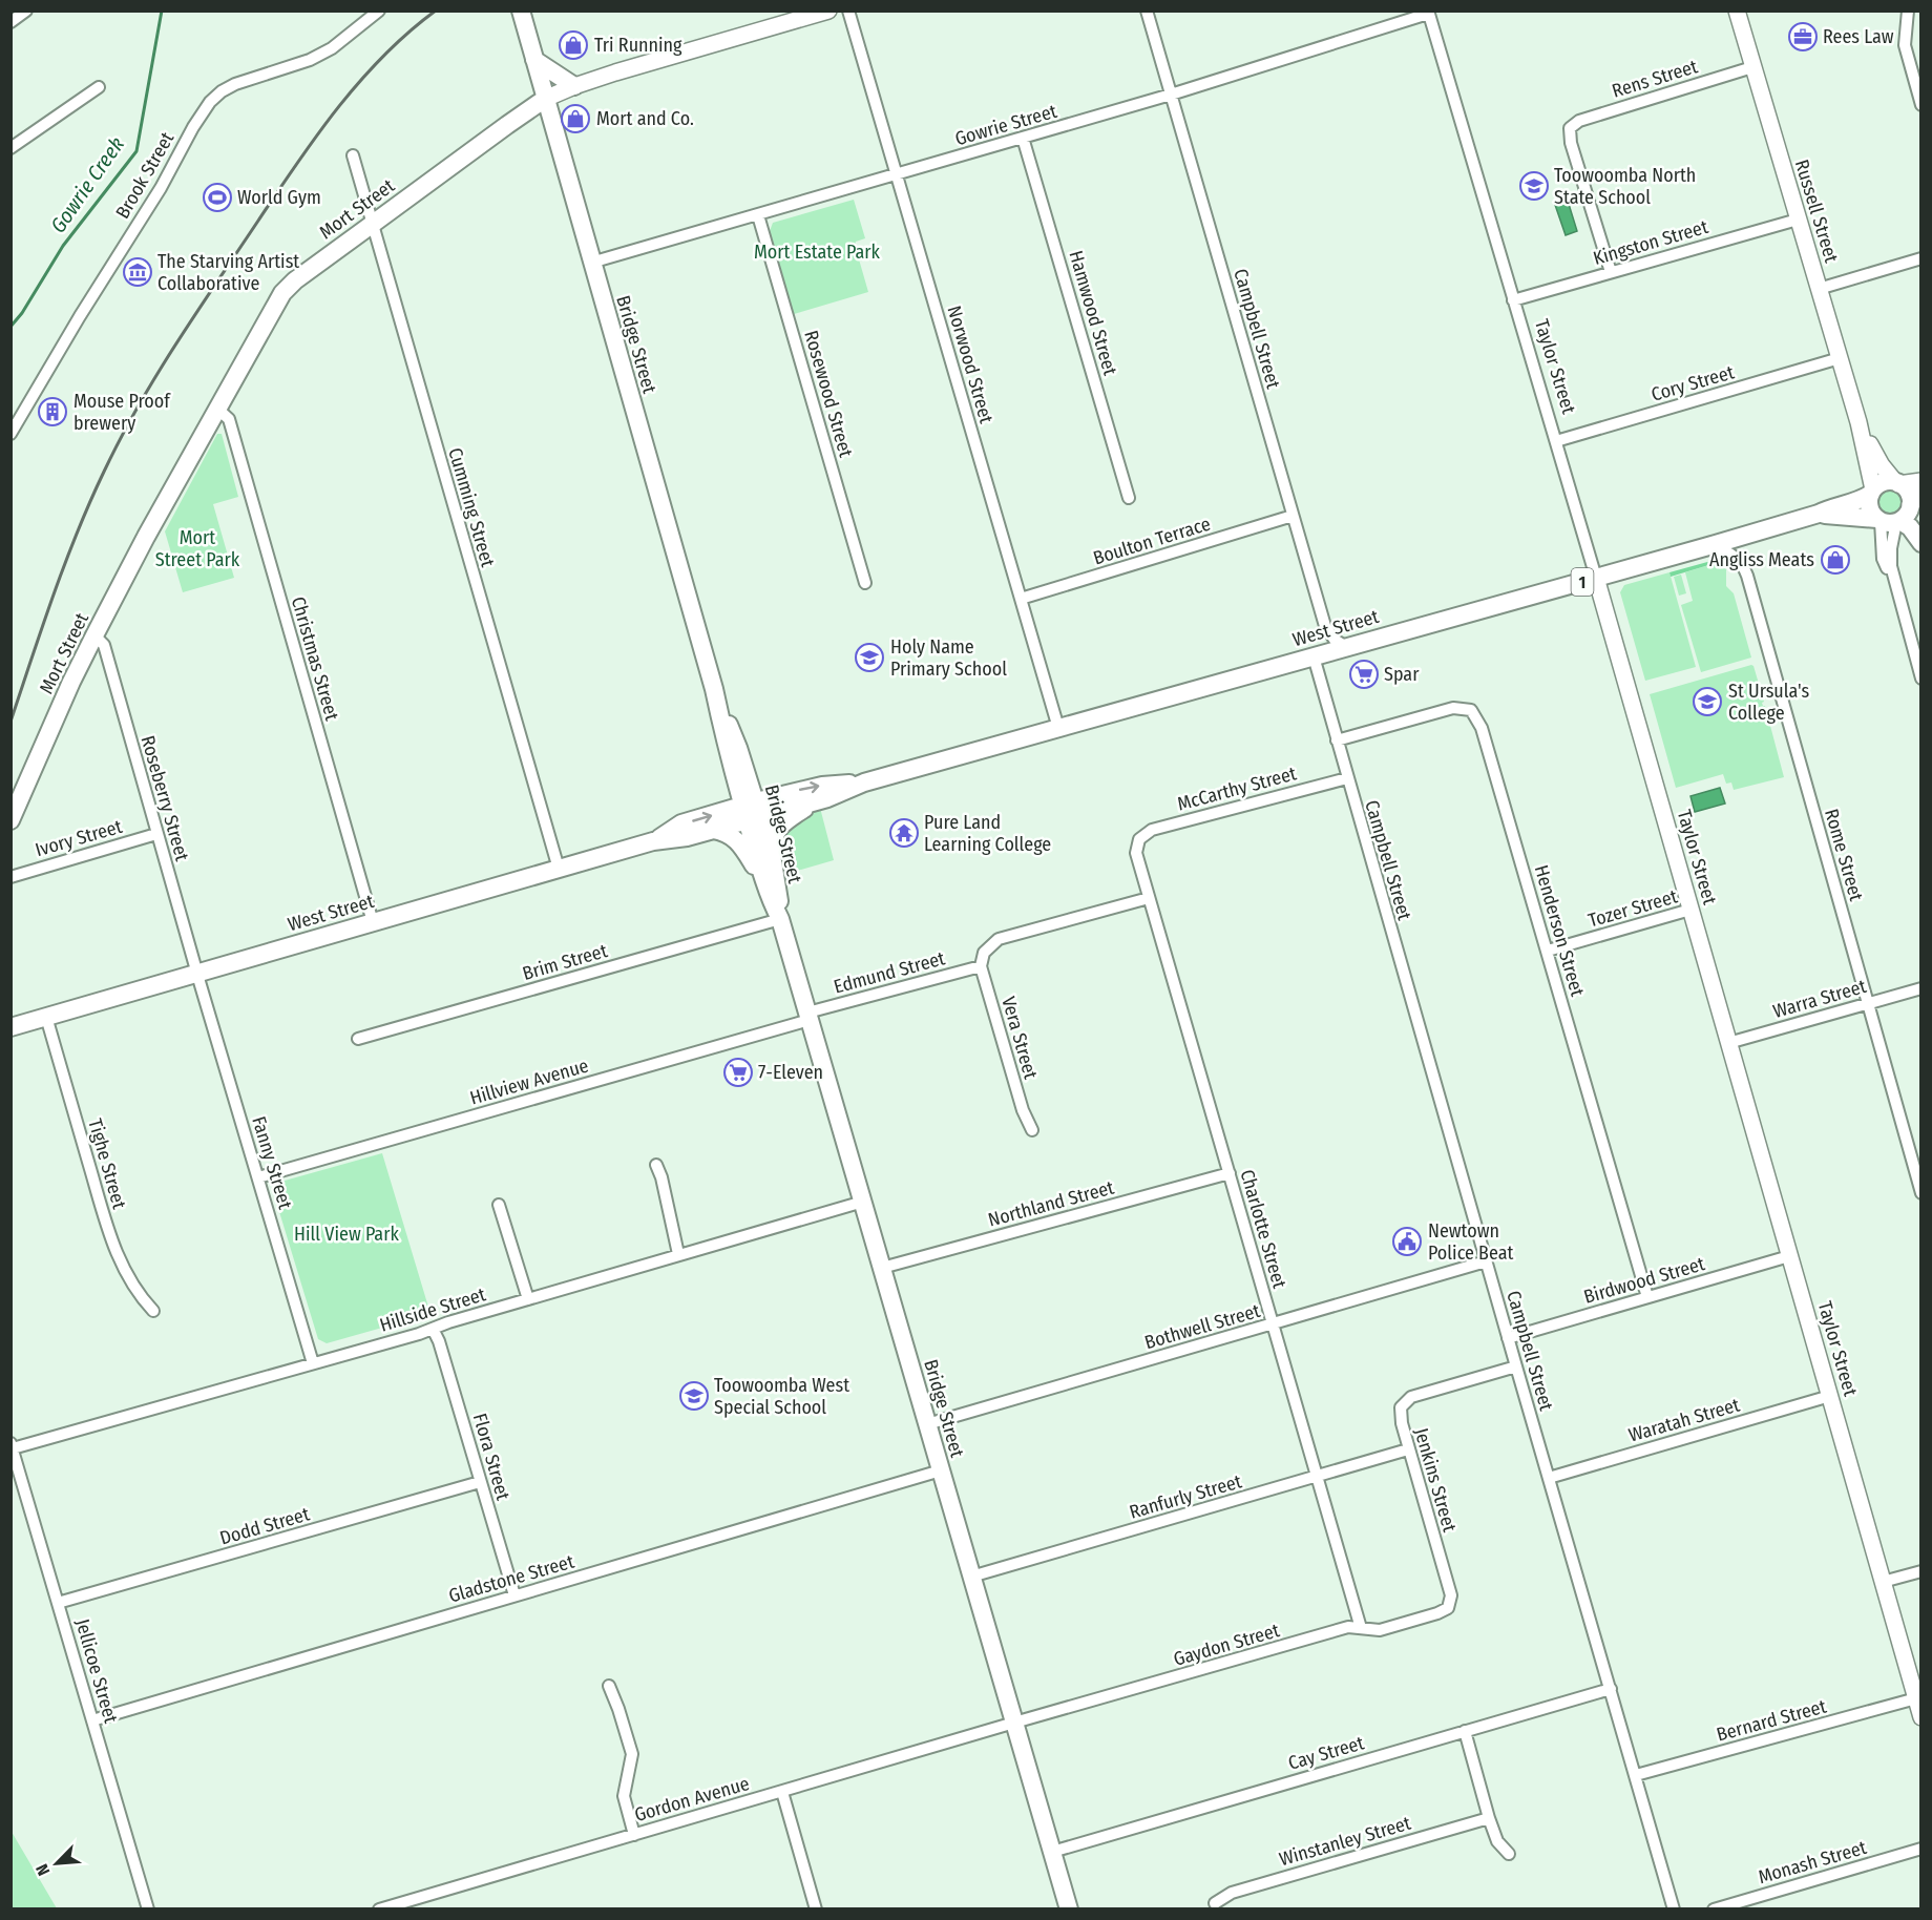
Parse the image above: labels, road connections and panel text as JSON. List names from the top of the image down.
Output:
{
  "streets": {
    "main road": [
      "Mort Street",
      "Bridge Street",
      "1",
      "West Street"
    ],
    "street": [
      "Rens Street",
      "Gowrie Street",
      "Brook Street",
      "Russell Street",
      "Kingston Street",
      "Hamwood Street",
      "Campbell Street",
      "Norwood Street",
      "Taylor Street",
      "Cory Street",
      "Rosewood Street",
      "Cumming Street",
      "Boulton Terrace",
      "Christmas Street",
      "McCarthy Street",
      "Roseberry Street",
      "Ivory Street",
      "Rome Street",
      "Tozer Street",
      "Henderson Street",
      "Brim Street",
      "Edmund Street",
      "Warra Street",
      "Vera Street",
      "Hillview Avenue",
      "Fanny Street",
      "Tighe Street",
      "Northland Street",
      "Charlotte Street",
      "Birdwood Street",
      "Hillside Street",
      "Bothwell Street",
      "Waratah Street",
      "Flora Street",
      "Jenkins Street",
      "Ranfurly Street",
      "Dodd Street",
      "Gladstone Street",
      "Gaydon Street",
      "Jellicoe Street",
      "Bernard Street",
      "Cay Street",
      "Gordon Avenue",
      "Winstanley Street",
      "Monash Street"
    ]
  },
  "crossings": [
    ["Rens Street", "Russell Street"],
    ["Rens Street", "Kingston Street"],
    ["Gowrie Street", "Hamwood Street"],
    ["Gowrie Street", "Campbell Street"],
    ["Gowrie Street", "Bridge Street"],
    ["Gowrie Street", "Norwood Street"],
    ["Gowrie Street", "Taylor Street"],
    ["Gowrie Street", "Rosewood Street"],
    ["Mort Street", "Bridge Street"],
    ["Mort Street", "Cumming Street"],
    ["Mort Street", "Christmas Street"],
    ["Mort Street", "Roseberry Street"],
    ["Russell Street", "Kingston Street"],
    ["Russell Street", "Cory Street"],
    ["Russell Street", "1"],
    ["Russell Street", "West Street"],
    ["Kingston Street", "Taylor Street"],
    ["Campbell Street", "Boulton Terrace"],
    ["Campbell Street", "West Street"],
    ["Campbell Street", "McCarthy Street"],
    ["Campbell Street", "Henderson Street"],
    ["Campbell Street", "Birdwood Street"],
    ["Campbell Street", "Bothwell Street"],
    ["Campbell Street", "Waratah Street"],
    ["Campbell Street", "Jenkins Street"],
    ["Campbell Street", "Bernard Street"],
    ["Campbell Street", "Cay Street"],
    ["Bridge Street", "West Street"],
    ["Bridge Street", "Brim Street"],
    ["Bridge Street", "Edmund Street"],
    ["Bridge Street", "Hillview Avenue"],
    ["Bridge Street", "Northland Street"],
    ["Bridge Street", "Hillside Street"],
    ["Bridge Street", "Bothwell Street"],
    ["Bridge Street", "Ranfurly Street"],
    ["Bridge Street", "Gladstone Street"],
    ["Bridge Street", "Gaydon Street"],
    ["Bridge Street", "Cay Street"],
    ["Bridge Street", "Gordon Avenue"],
    ["Norwood Street", "Boulton Terrace"],
    ["Norwood Street", "West Street"],
    ["Taylor Street", "Cory Street"],
    ["Taylor Street", "West Street"],
    ["Taylor Street", "Tozer Street"],
    ["Taylor Street", "Warra Street"],
    ["Taylor Street", "Birdwood Street"],
    ["Taylor Street", "Waratah Street"],
    ["Taylor Street", "Bernard Street"],
    ["Cumming Street", "West Street"],
    ["1", "West Street"],
    ["West Street", "Christmas Street"],
    ["West Street", "Roseberry Street"],
    ["West Street", "Rome Street"],
    ["West Street", "Fanny Street"],
    ["West Street", "Tighe Street"],
    ["McCarthy Street", "Charlotte Street"],
    ["Roseberry Street", "Ivory Street"],
    ["Roseberry Street", "Fanny Street"],
    ["Rome Street", "Warra Street"],
    ["Tozer Street", "Henderson Street"],
    ["Henderson Street", "Birdwood Street"],
    ["Edmund Street", "Vera Street"],
    ["Edmund Street", "Hillview Avenue"],
    ["Vera Street", "Charlotte Street"],
    ["Hillview Avenue", "Fanny Street"],
    ["Fanny Street", "Hillside Street"],
    ["Northland Street", "Charlotte Street"],
    ["Charlotte Street", "Bothwell Street"],
    ["Charlotte Street", "Ranfurly Street"],
    ["Charlotte Street", "Gaydon Street"],
    ["Hillside Street", "Flora Street"],
    ["Hillside Street", "Jellicoe Street"],
    ["Flora Street", "Dodd Street"],
    ["Flora Street", "Gladstone Street"],
    ["Jenkins Street", "Ranfurly Street"],
    ["Jenkins Street", "Gaydon Street"],
    ["Dodd Street", "Jellicoe Street"],
    ["Gladstone Street", "Jellicoe Street"],
    ["Gaydon Street", "Gordon Avenue"]
  ],
  "water": ["Gowrie Creek"],
  "parks": ["Mort Estate Park", "Mort Street Park", "Hill View Park"],
  "places": {
    "office": ["Rees Law"],
    "shop": ["Tri Running", "Mort and Co.", "Angliss Meats"],
    "school or university": [
      "Toowoomba North State School",
      "Holy Name Primary School",
      "St Ursula's College",
      "Toowoomba West Special School"
    ],
    "sports": ["World Gym"],
    "museum": ["The Starving Artist Collaborative"],
    "building": ["Mouse Proof brewery"],
    "supermarket": ["Spar", "7-Eleven"],
    "temple": ["Pure Land Learning College"],
    "public building": ["Newtown Police Beat"]
  },
  "north": "bottom left"
}
